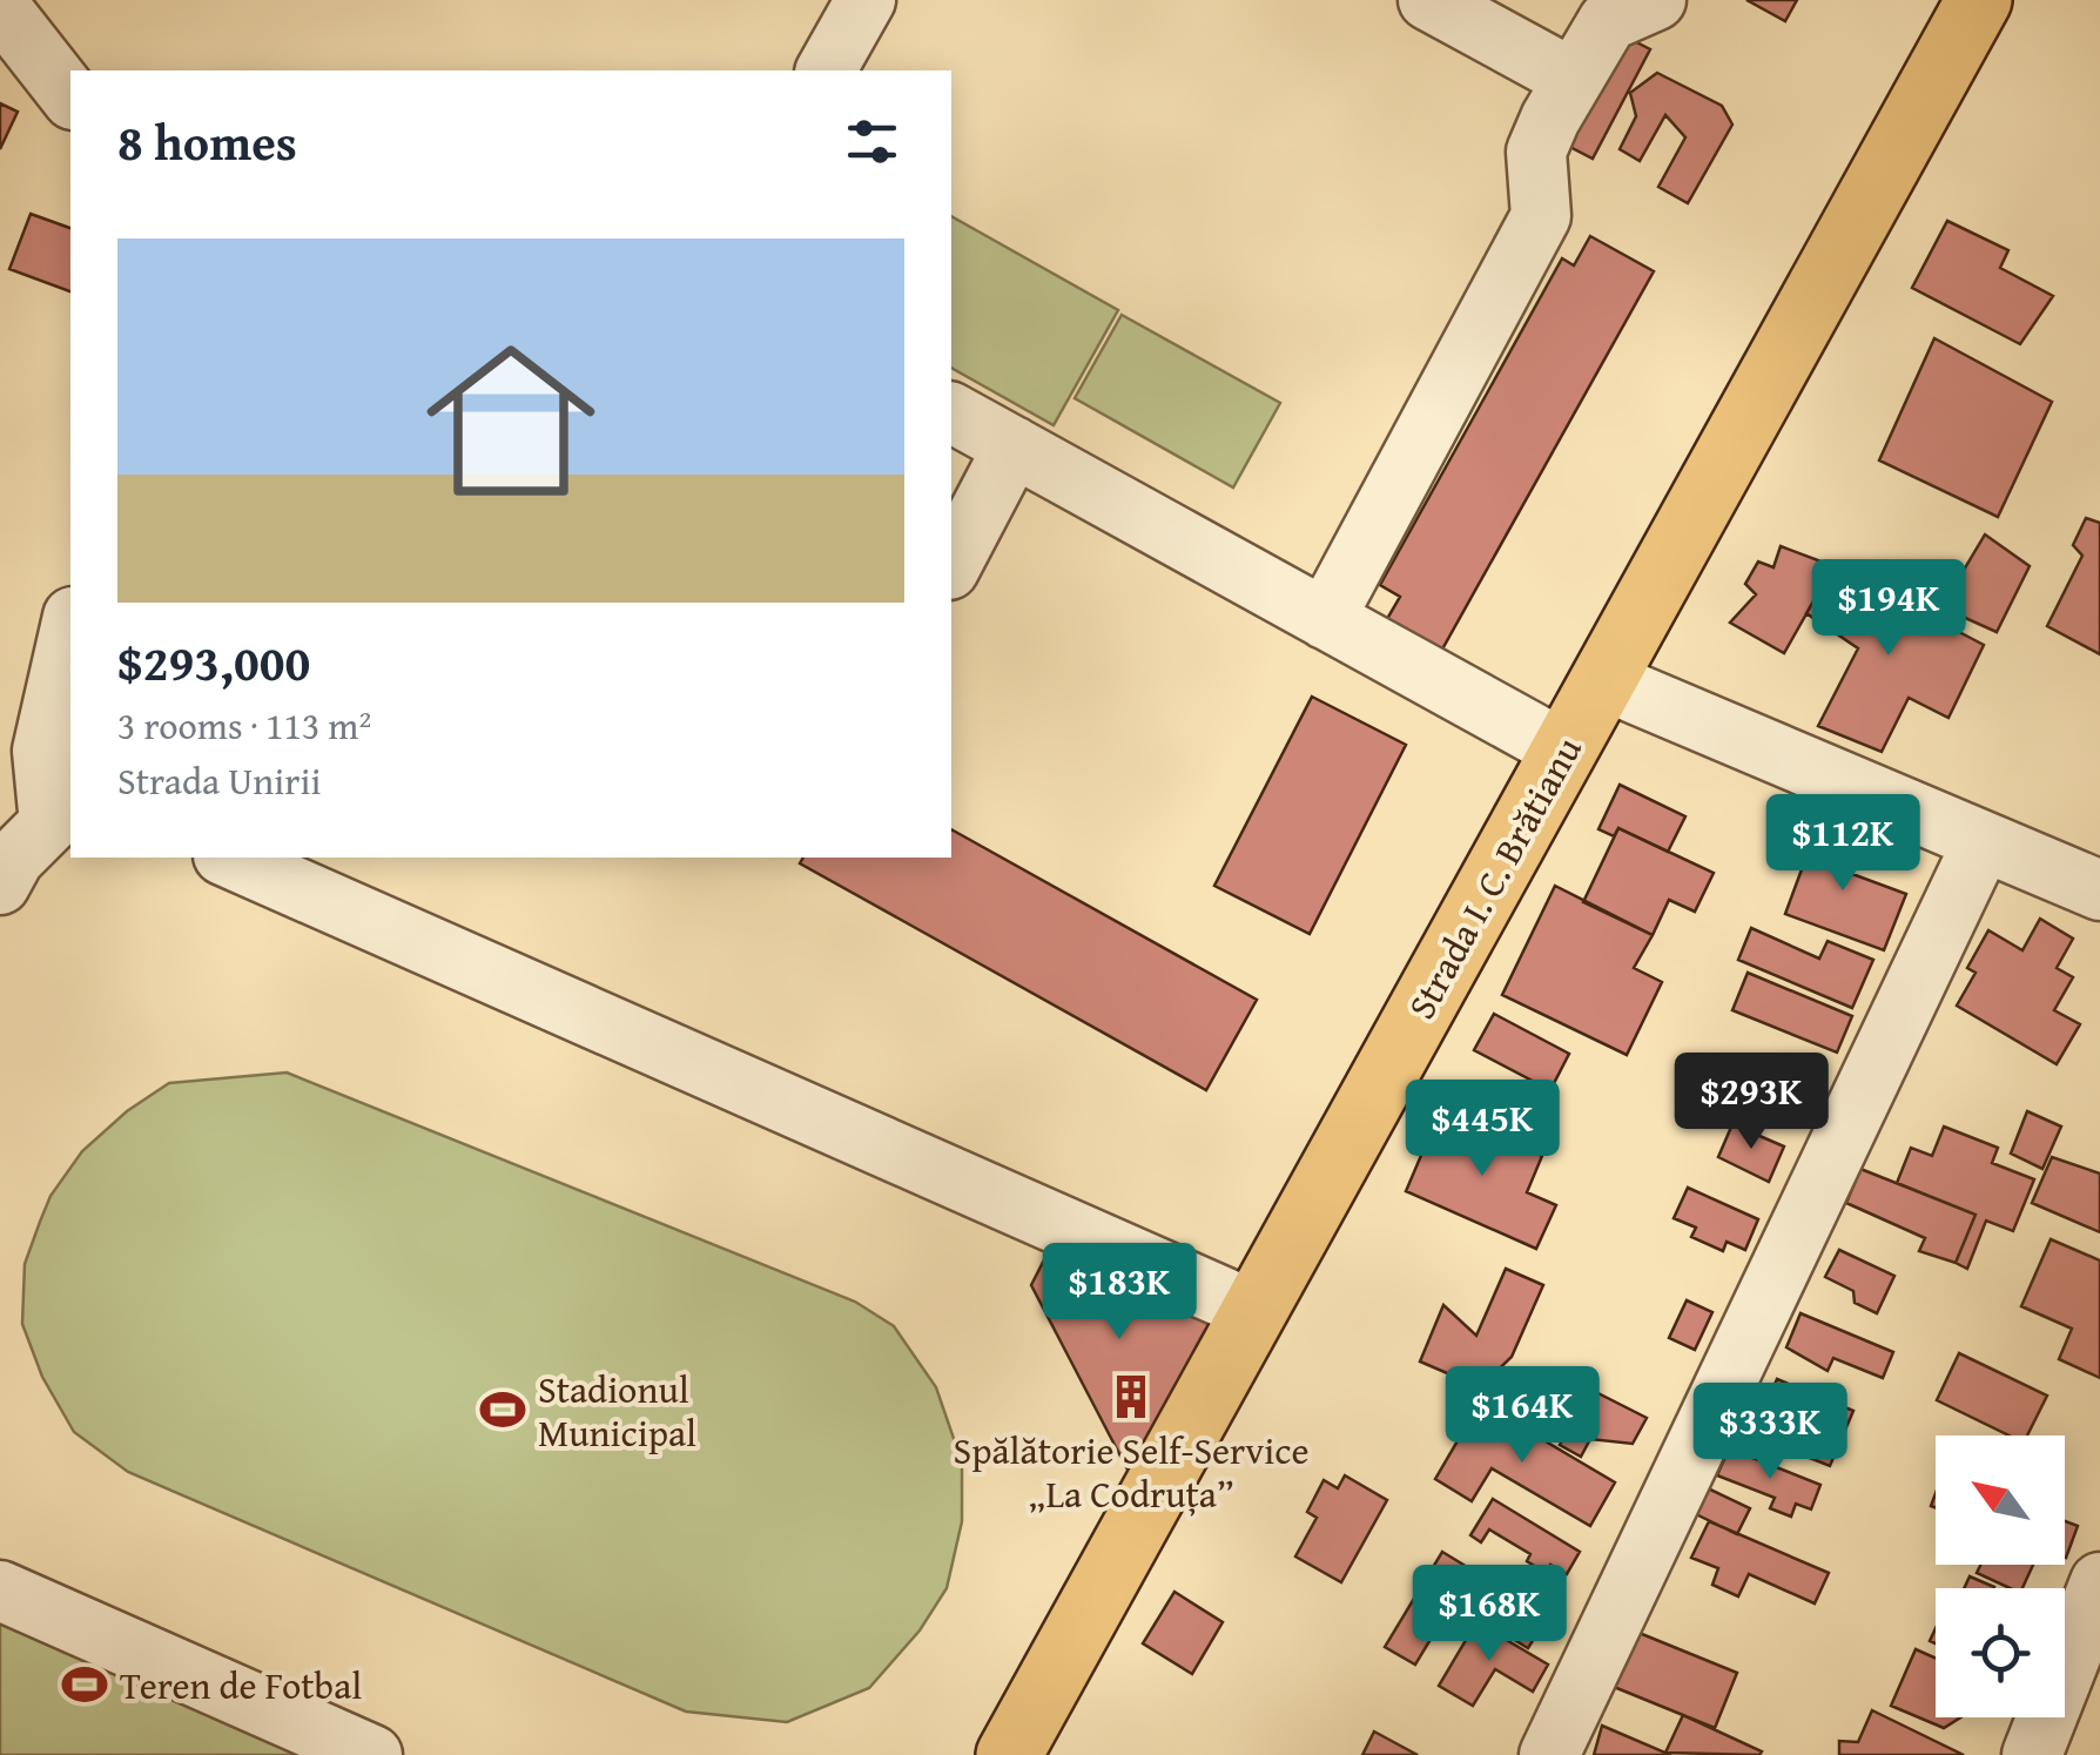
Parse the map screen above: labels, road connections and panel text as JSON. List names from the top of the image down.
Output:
{
  "streets": {
    "main road": ["Strada I. C. Brătianu"]
  },
  "places": {
    "building": ["Spălătorie Self-Service „La Codruța”"],
    "sports": ["Stadionul Municipal", "Teren de Fotbal"]
  },
  "north": "top left",
  "page": {
    "heading": "8 homes",
    "list": [
      {
        "name": "$293,000",
        "note": "3 rooms · 113 m² · Strada Unirii"
      }
    ],
    "price": [
      "$194K",
      "$112K",
      "$293K",
      "$445K",
      "$183K",
      "$164K",
      "$333K",
      "$168K"
    ]
  }
}
